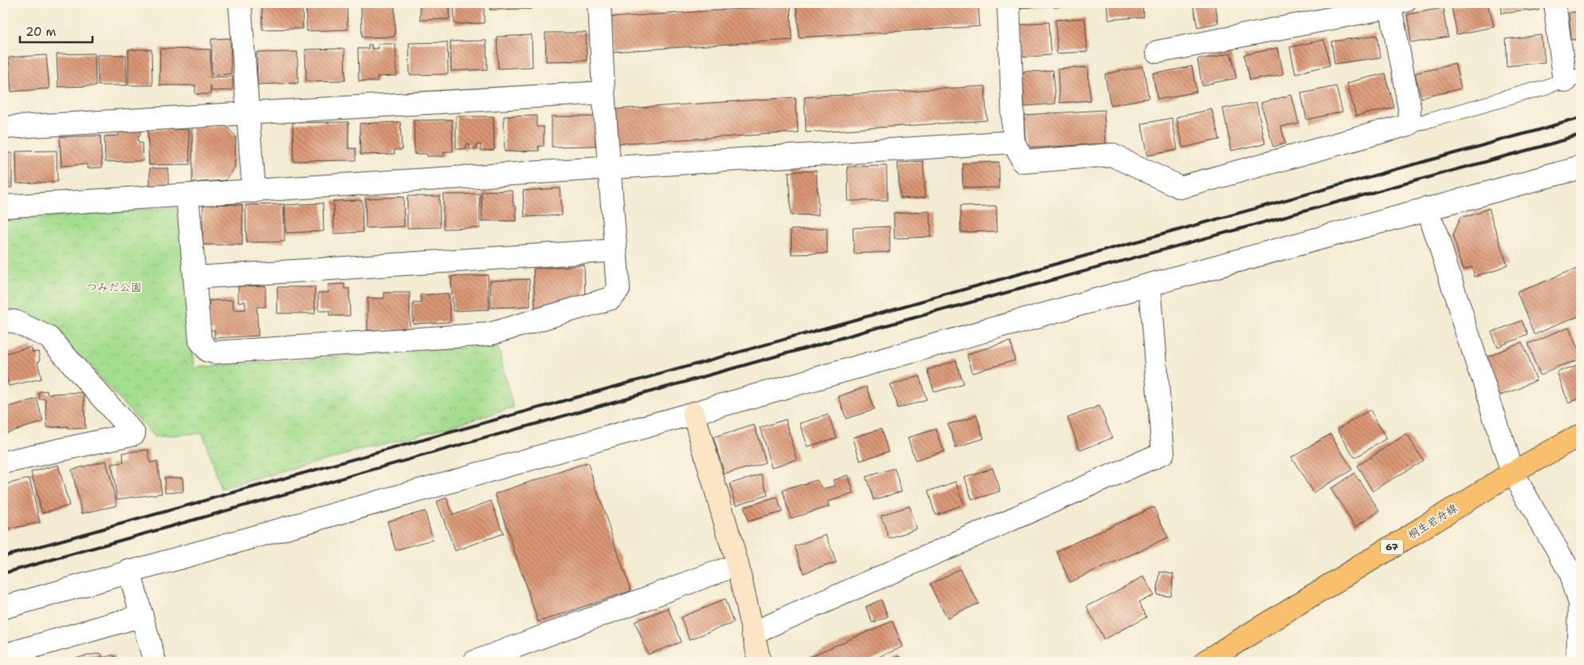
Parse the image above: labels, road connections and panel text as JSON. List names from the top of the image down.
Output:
{
  "streets": {
    "main road": ["桐生岩舟線", "67"]
  },
  "parks": ["つみだ公園"],
  "scale_bar": "20 m"
}
